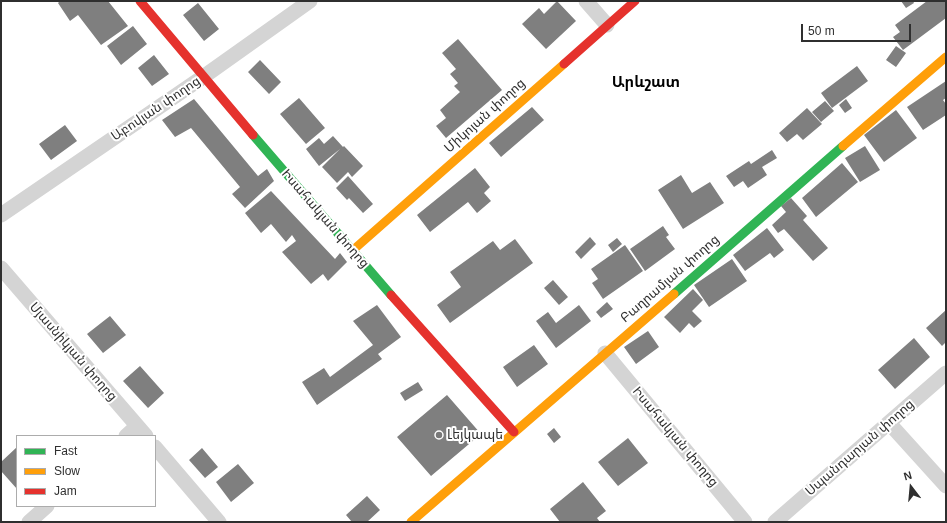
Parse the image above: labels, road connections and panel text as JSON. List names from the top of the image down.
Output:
{
  "streets": {
    "street": [
      "Աբովյան փողոց",
      "Միկոյան փողոց",
      "Իսահակյան փողոց",
      "Բաղրամյան փողոց",
      "Մյասնիկյան փողոց",
      "Սպանդարյան փողոց"
    ]
  },
  "crossings": [
    ["Աբովյան փողոց", "Իսահակյան փողոց"],
    ["Միկոյան փողոց", "Իսահակյան փողոց"],
    ["Իսահակյան փողոց", "Բաղրամյան փողոց"]
  ],
  "districts": ["Արևշատ"],
  "places": ["Լեյկապե"],
  "legend": ["Fast", "Slow", "Jam"],
  "scale_bar": "50 m",
  "north": "top"
}
